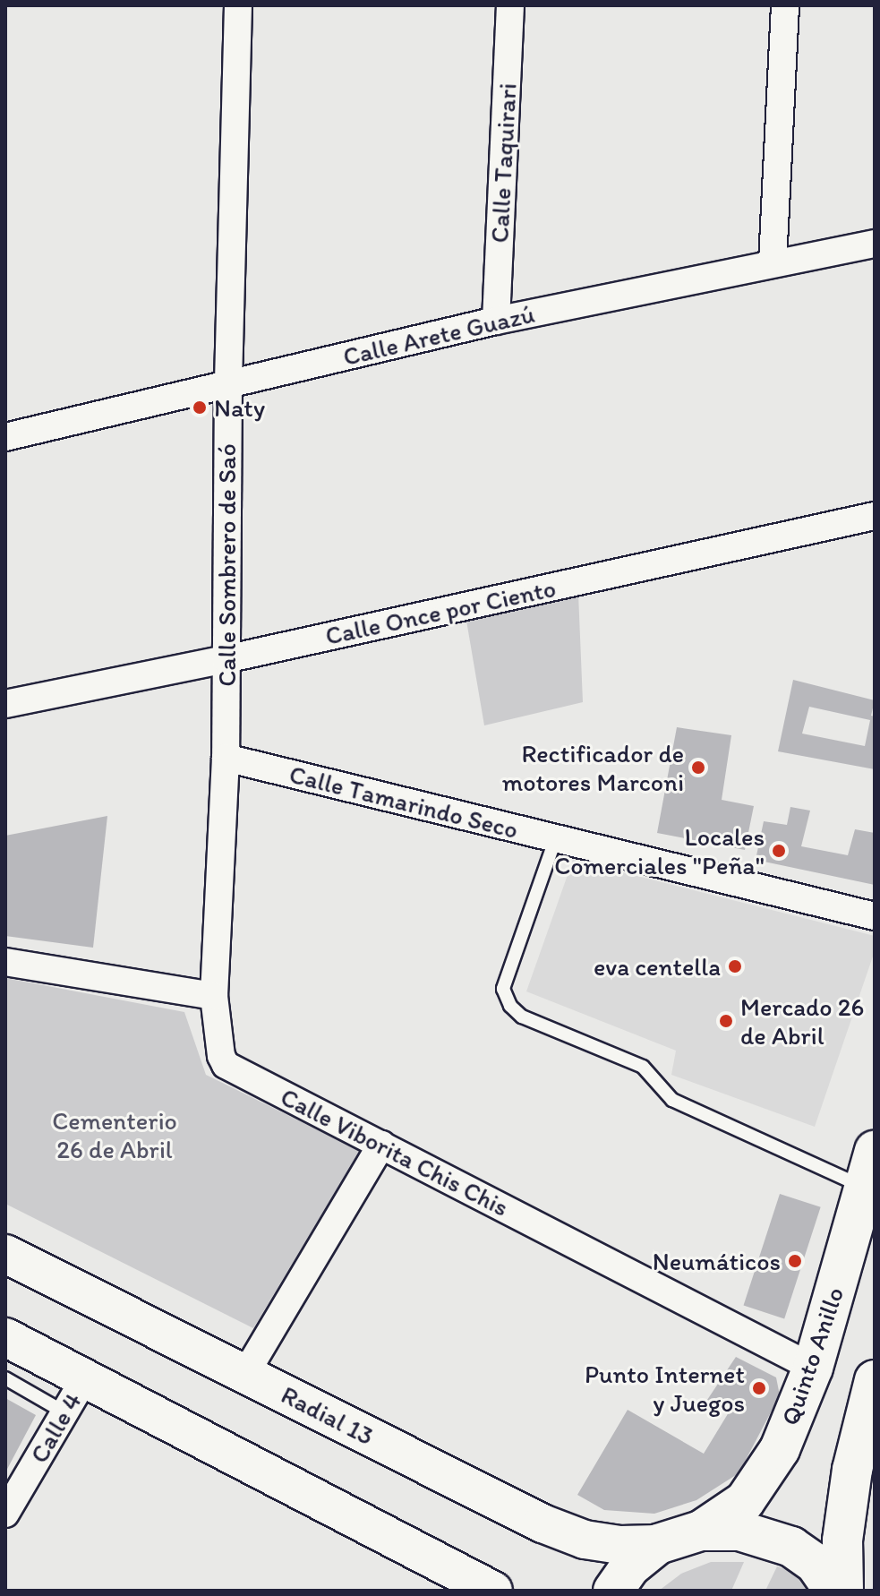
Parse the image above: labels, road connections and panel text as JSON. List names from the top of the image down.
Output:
{
  "streets": {
    "main road": ["Quinto Anillo", "Radial 13"],
    "street": [
      "Calle Taquirari",
      "Calle Arete Guazú",
      "Calle Sombrero de Saó",
      "Calle Once por Ciento",
      "Calle Tamarindo Seco",
      "Calle Viborita Chis Chis",
      "Calle 4"
    ]
  },
  "crossings": [
    ["Calle Taquirari", "Calle Arete Guazú"],
    ["Calle Arete Guazú", "Calle Sombrero de Saó"],
    ["Calle Sombrero de Saó", "Calle Once por Ciento"],
    ["Calle Sombrero de Saó", "Calle Tamarindo Seco"],
    ["Calle Sombrero de Saó", "Calle Viborita Chis Chis"],
    ["Calle Viborita Chis Chis", "Quinto Anillo"]
  ],
  "parks": ["Cementerio 26 de Abril"],
  "places": [
    "Naty",
    "Rectificador de motores Marconi",
    "Locales Comerciales \"Peña\"",
    "eva centella",
    "Mercado 26 de Abril",
    "Neumáticos",
    "Punto Internet y Juegos"
  ]
}
